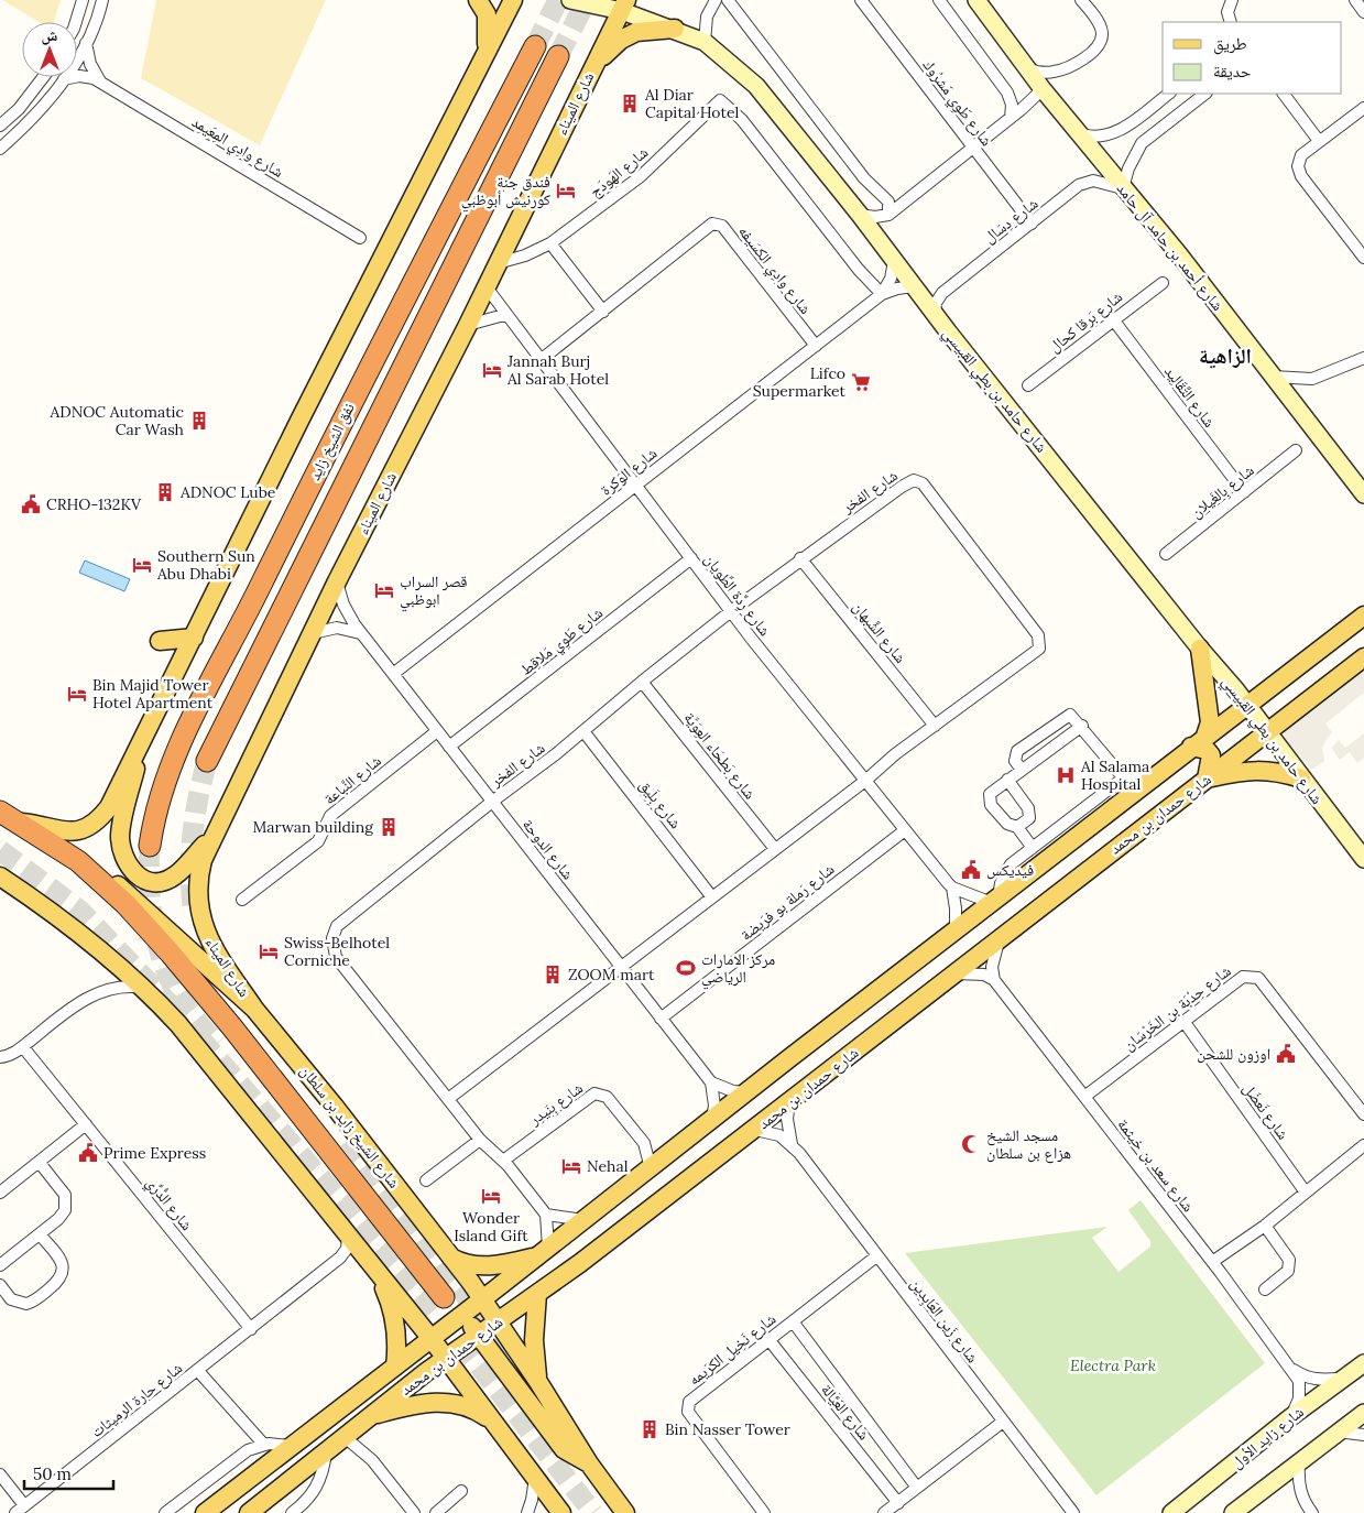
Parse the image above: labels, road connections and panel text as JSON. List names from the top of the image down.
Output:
{
  "streets": {
    "highway": ["نفق الشيخ زايد", "شارع الشيخ زايد بن سلطان"],
    "main road": [
      "شارع الميناء",
      "شارع أحمد بن حامد آل حامد",
      "شارع حامد بن بطي القبيسي",
      "شارع حمدان بن محمد",
      "شارع زايد الأول"
    ],
    "street": [
      "شارع طَوِي مَشرُوك",
      "شارع وادِي المِعَيمِد",
      "شارع الهَودَج",
      "شارع دِسَال",
      "شارع وادِي الكسَيفه",
      "شارع بَرقا كحال",
      "شارع التَّقَالِيد",
      "شارع الوَكرة",
      "شارع الفخر",
      "شارع بِالغَيلان",
      "شارع رِدَّة الطِّويان",
      "شارع الشَّبهان",
      "شارع طَوِي مَلاقِط",
      "شارع بَطحَاء العِوَيَّة",
      "شارع النَّباعة",
      "شارع بِلَيق",
      "شارع الدوحة",
      "شارع رَملة بو فرَيضة",
      "شارع حِدْبَة بن الخَرْسَان",
      "شارع بِنَيدِر",
      "شارع نَعضَل",
      "شارع سعد بن خيثمة",
      "شارع الدُّرِّي",
      "شارع زَين العَابِدين",
      "شارع نَخِيل الكرَيمه",
      "شارع حارة الرميثات",
      "شارع العَيَّالة"
    ]
  },
  "crossings": [
    ["شارع طَوِي مَشرُوك", "شارع دِسَال"],
    ["شارع الميناء", "شارع الهَودَج"],
    ["شارع الميناء", "شارع حامد بن بطي القبيسي"],
    ["شارع الميناء", "شارع رِدَّة الطِّويان"],
    ["شارع الميناء", "شارع الدوحة"],
    ["شارع الميناء", "شارع الشيخ زايد بن سلطان"],
    ["شارع الهَودَج", "شارع الوَكرة"],
    ["شارع دِسَال", "شارع أحمد بن حامد آل حامد"],
    ["شارع دِسَال", "شارع حامد بن بطي القبيسي"],
    ["شارع وادِي الكسَيفه", "شارع الوَكرة"],
    ["شارع وادِي الكسَيفه", "شارع رِدَّة الطِّويان"],
    ["شارع بَرقا كحال", "شارع التَّقَالِيد"],
    ["شارع حامد بن بطي القبيسي", "شارع الوَكرة"],
    ["شارع حامد بن بطي القبيسي", "شارع حمدان بن محمد"],
    ["شارع التَّقَالِيد", "شارع بِالغَيلان"],
    ["شارع الوَكرة", "شارع رِدَّة الطِّويان"],
    ["شارع الوَكرة", "شارع الدوحة"],
    ["شارع الفخر", "شارع رِدَّة الطِّويان"],
    ["شارع الفخر", "شارع الشَّبهان"],
    ["شارع الفخر", "شارع بَطحَاء العِوَيَّة"],
    ["شارع الفخر", "شارع بِلَيق"],
    ["شارع الفخر", "شارع الدوحة"],
    ["شارع الفخر", "شارع بِنَيدِر"],
    ["شارع رِدَّة الطِّويان", "شارع طَوِي مَلاقِط"],
    ["شارع رِدَّة الطِّويان", "شارع حمدان بن محمد"],
    ["شارع رِدَّة الطِّويان", "شارع رَملة بو فرَيضة"],
    ["شارع طَوِي مَلاقِط", "شارع الدوحة"],
    ["شارع النَّباعة", "شارع الدوحة"],
    ["شارع حمدان بن محمد", "شارع بِنَيدِر"],
    ["شارع حمدان بن محمد", "شارع الشيخ زايد بن سلطان"],
    ["شارع حمدان بن محمد", "شارع زَين العَابِدين"],
    ["شارع الدوحة", "شارع رَملة بو فرَيضة"],
    ["شارع حِدْبَة بن الخَرْسَان", "شارع نَعضَل"],
    ["شارع حِدْبَة بن الخَرْسَان", "شارع سعد بن خيثمة"],
    ["شارع سعد بن خيثمة", "شارع زايد الأول"],
    ["شارع الدُّرِّي", "شارع حارة الرميثات"],
    ["شارع زَين العَابِدين", "شارع نَخِيل الكرَيمه"],
    ["شارع نَخِيل الكرَيمه", "شارع العَيَّالة"]
  ],
  "districts": ["الزاهية"],
  "parks": ["Electra Park"],
  "places": {
    "building": [
      "Al Diar Capital Hotel",
      "ADNOC Automatic Car Wash",
      "ADNOC Lube",
      "Marwan building",
      "ZOOM mart",
      "Bin Nasser Tower"
    ],
    "hotel": [
      "فندق جنة كورنيش أبوظبي",
      "Jannah Burj Al Sarab Hotel",
      "Southern Sun Abu Dhabi",
      "قصر السراب ابوظبي",
      "Bin Majid Tower Hotel Apartment",
      "Swiss-Belhotel Corniche",
      "Nehal",
      "Wonder Island Gift"
    ],
    "supermarket": ["Lifco Supermarket"],
    "public building": [
      "CRHO-132KV",
      "فيديكس",
      "اوزون للشحن",
      "Prime Express"
    ],
    "hospital": ["Al Salama Hospital"],
    "sports": ["مركز الامارات الرياضي"],
    "mosque": ["مسجد الشيخ هزاع بن سلطان"]
  },
  "legend": ["طريق", "حديقة"],
  "scale_bar": "50 m",
  "north": "top"
}
